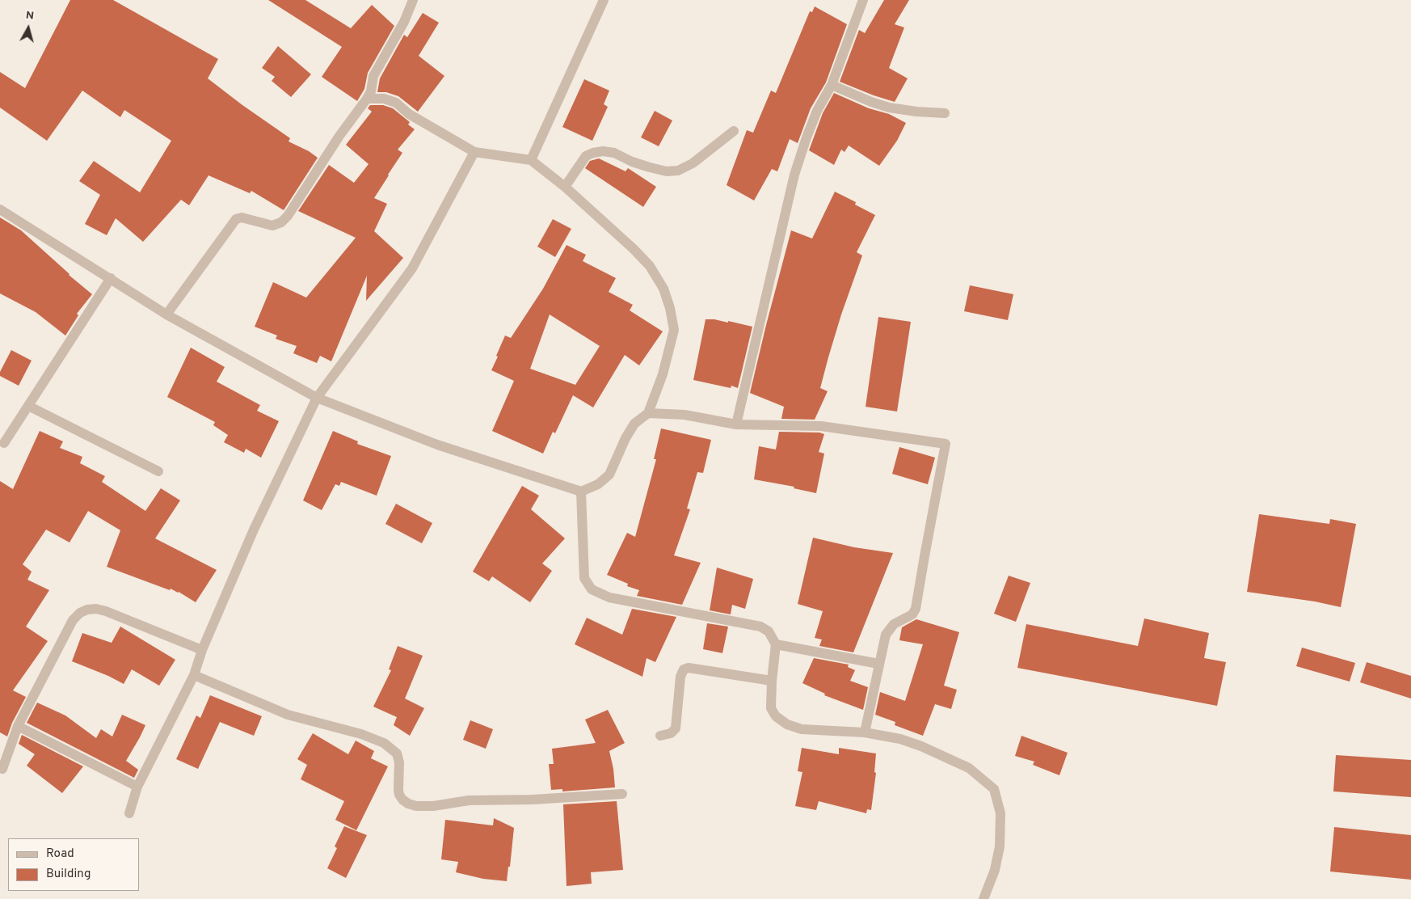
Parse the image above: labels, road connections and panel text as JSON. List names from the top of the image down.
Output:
{
  "legend": ["Road", "Building"],
  "north": "top"
}
